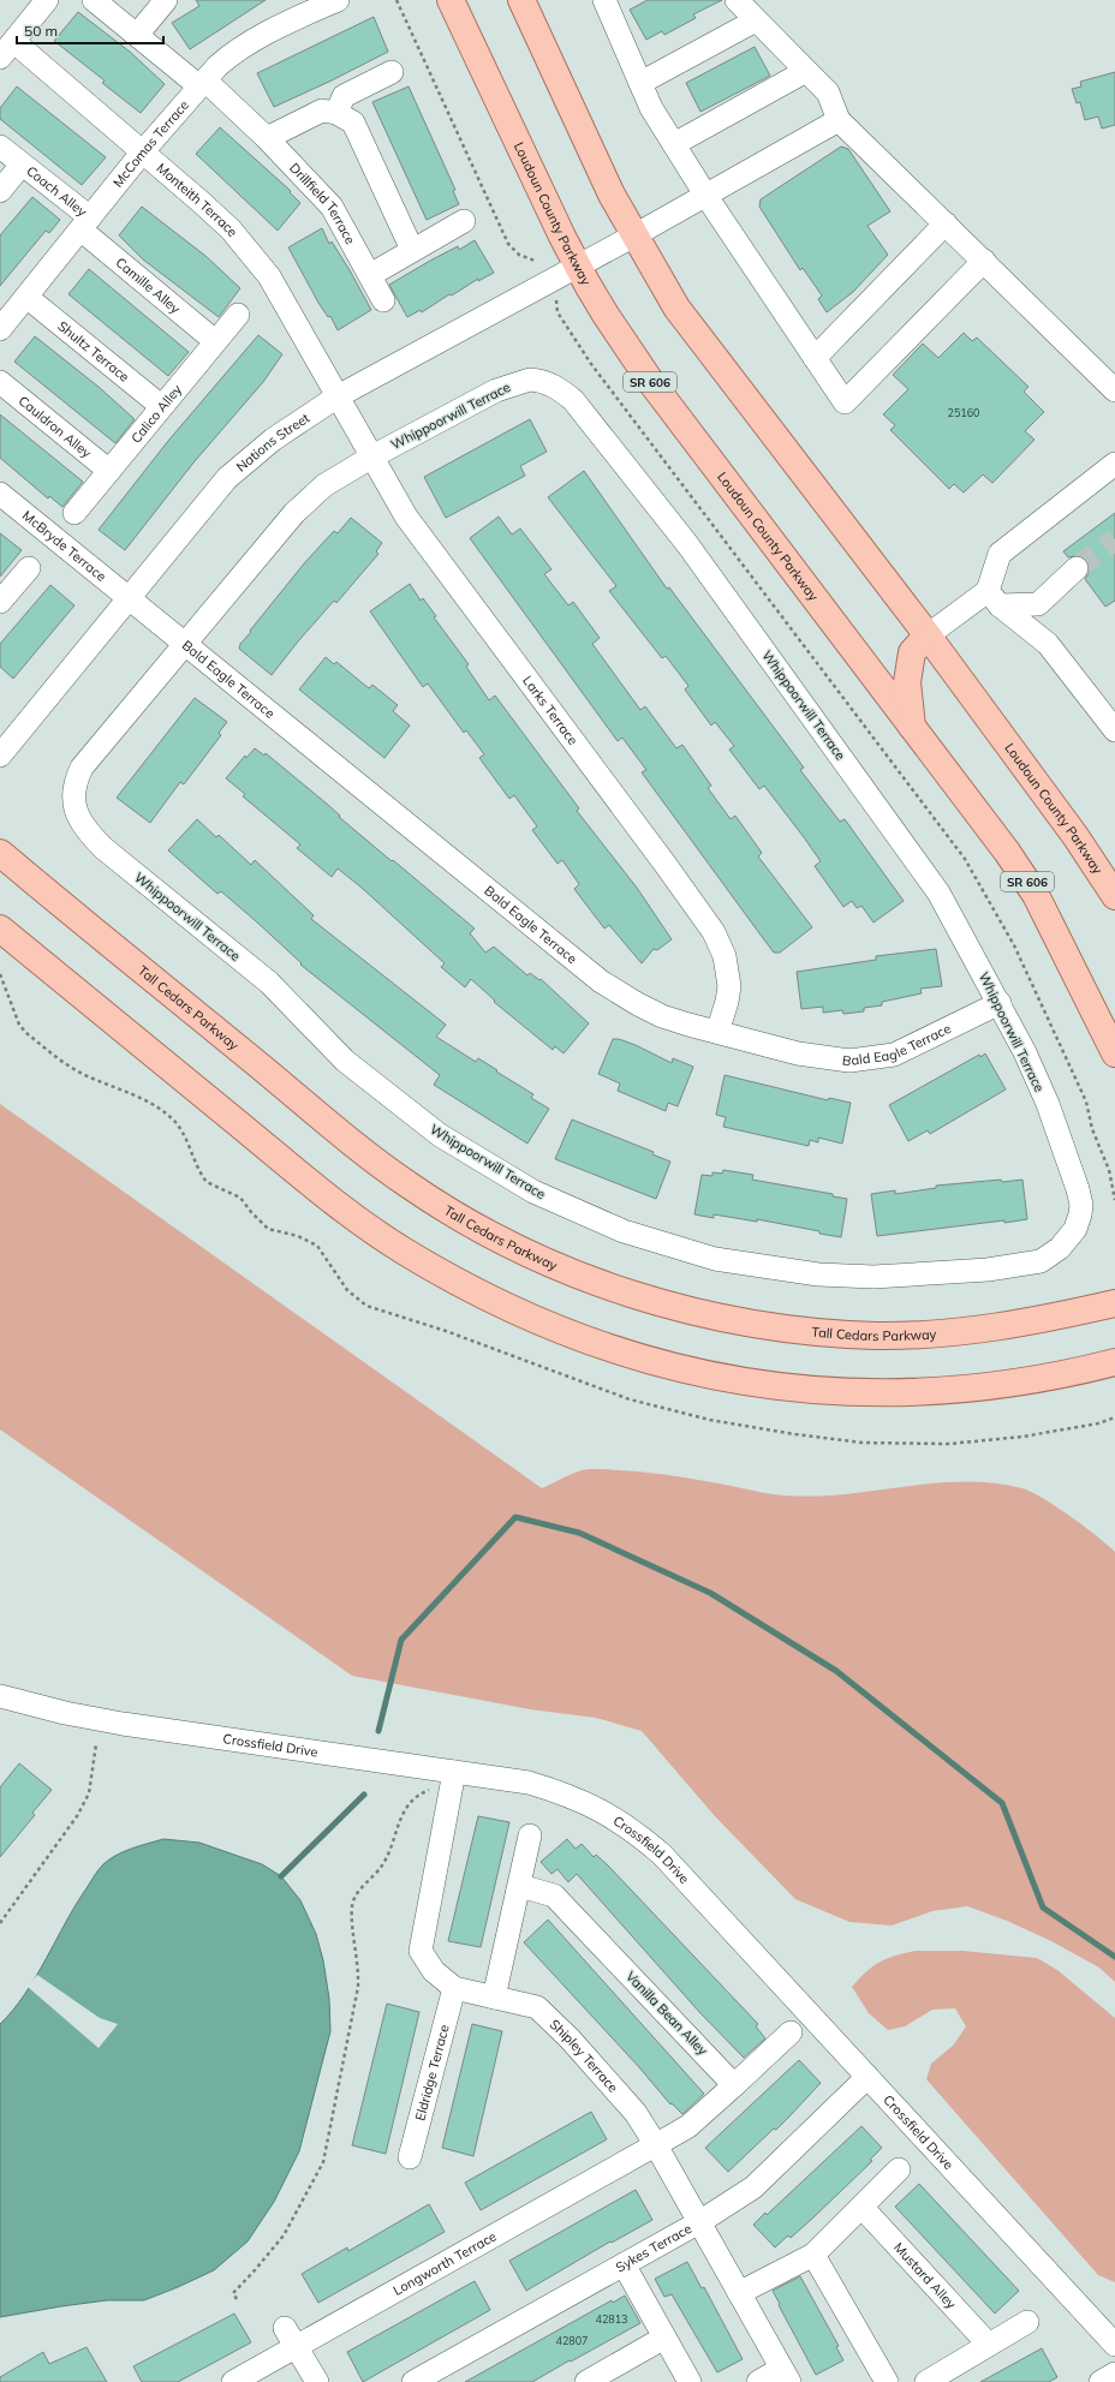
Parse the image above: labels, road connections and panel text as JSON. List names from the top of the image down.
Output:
{
  "streets": {
    "main road": ["Loudoun County Parkway", "SR 606", "Tall Cedars Parkway"],
    "street": [
      "McComas Terrace",
      "Coach Alley",
      "Monteith Terrace",
      "Drillfield Terrace",
      "Camille Alley",
      "Shultz Terrace",
      "Calico Alley",
      "Whippoorwill Terrace",
      "Cauldron Alley",
      "Nations Street",
      "McBryde Terrace",
      "Bald Eagle Terrace",
      "Larks Terrace",
      "Crossfield Drive",
      "Vanilla Bean Alley",
      "Shipley Terrace",
      "Eldridge Terrace",
      "Sykes Terrace",
      "Longworth Terrace",
      "Mustard Alley"
    ]
  },
  "crossings": [
    ["McComas Terrace", "Coach Alley"],
    ["McComas Terrace", "Monteith Terrace"],
    ["McComas Terrace", "Drillfield Terrace"],
    ["McComas Terrace", "Camille Alley"],
    ["McComas Terrace", "Shultz Terrace"],
    ["Coach Alley", "Camille Alley"],
    ["Monteith Terrace", "Nations Street"],
    ["Monteith Terrace", "Larks Terrace"],
    ["Loudoun County Parkway", "Nations Street"],
    ["Camille Alley", "Calico Alley"],
    ["Shultz Terrace", "Calico Alley"],
    ["Calico Alley", "Cauldron Alley"],
    ["Whippoorwill Terrace", "Bald Eagle Terrace"],
    ["Whippoorwill Terrace", "Larks Terrace"],
    ["Nations Street", "McBryde Terrace"],
    ["Nations Street", "Bald Eagle Terrace"],
    ["Nations Street", "Larks Terrace"],
    ["McBryde Terrace", "Bald Eagle Terrace"],
    ["Bald Eagle Terrace", "Larks Terrace"],
    ["Crossfield Drive", "Shipley Terrace"],
    ["Crossfield Drive", "Sykes Terrace"],
    ["Shipley Terrace", "Eldridge Terrace"],
    ["Shipley Terrace", "Sykes Terrace"],
    ["Shipley Terrace", "Longworth Terrace"]
  ],
  "house_numbers": ["25160", "42813", "42807"],
  "scale_bar": "50 m"
}
